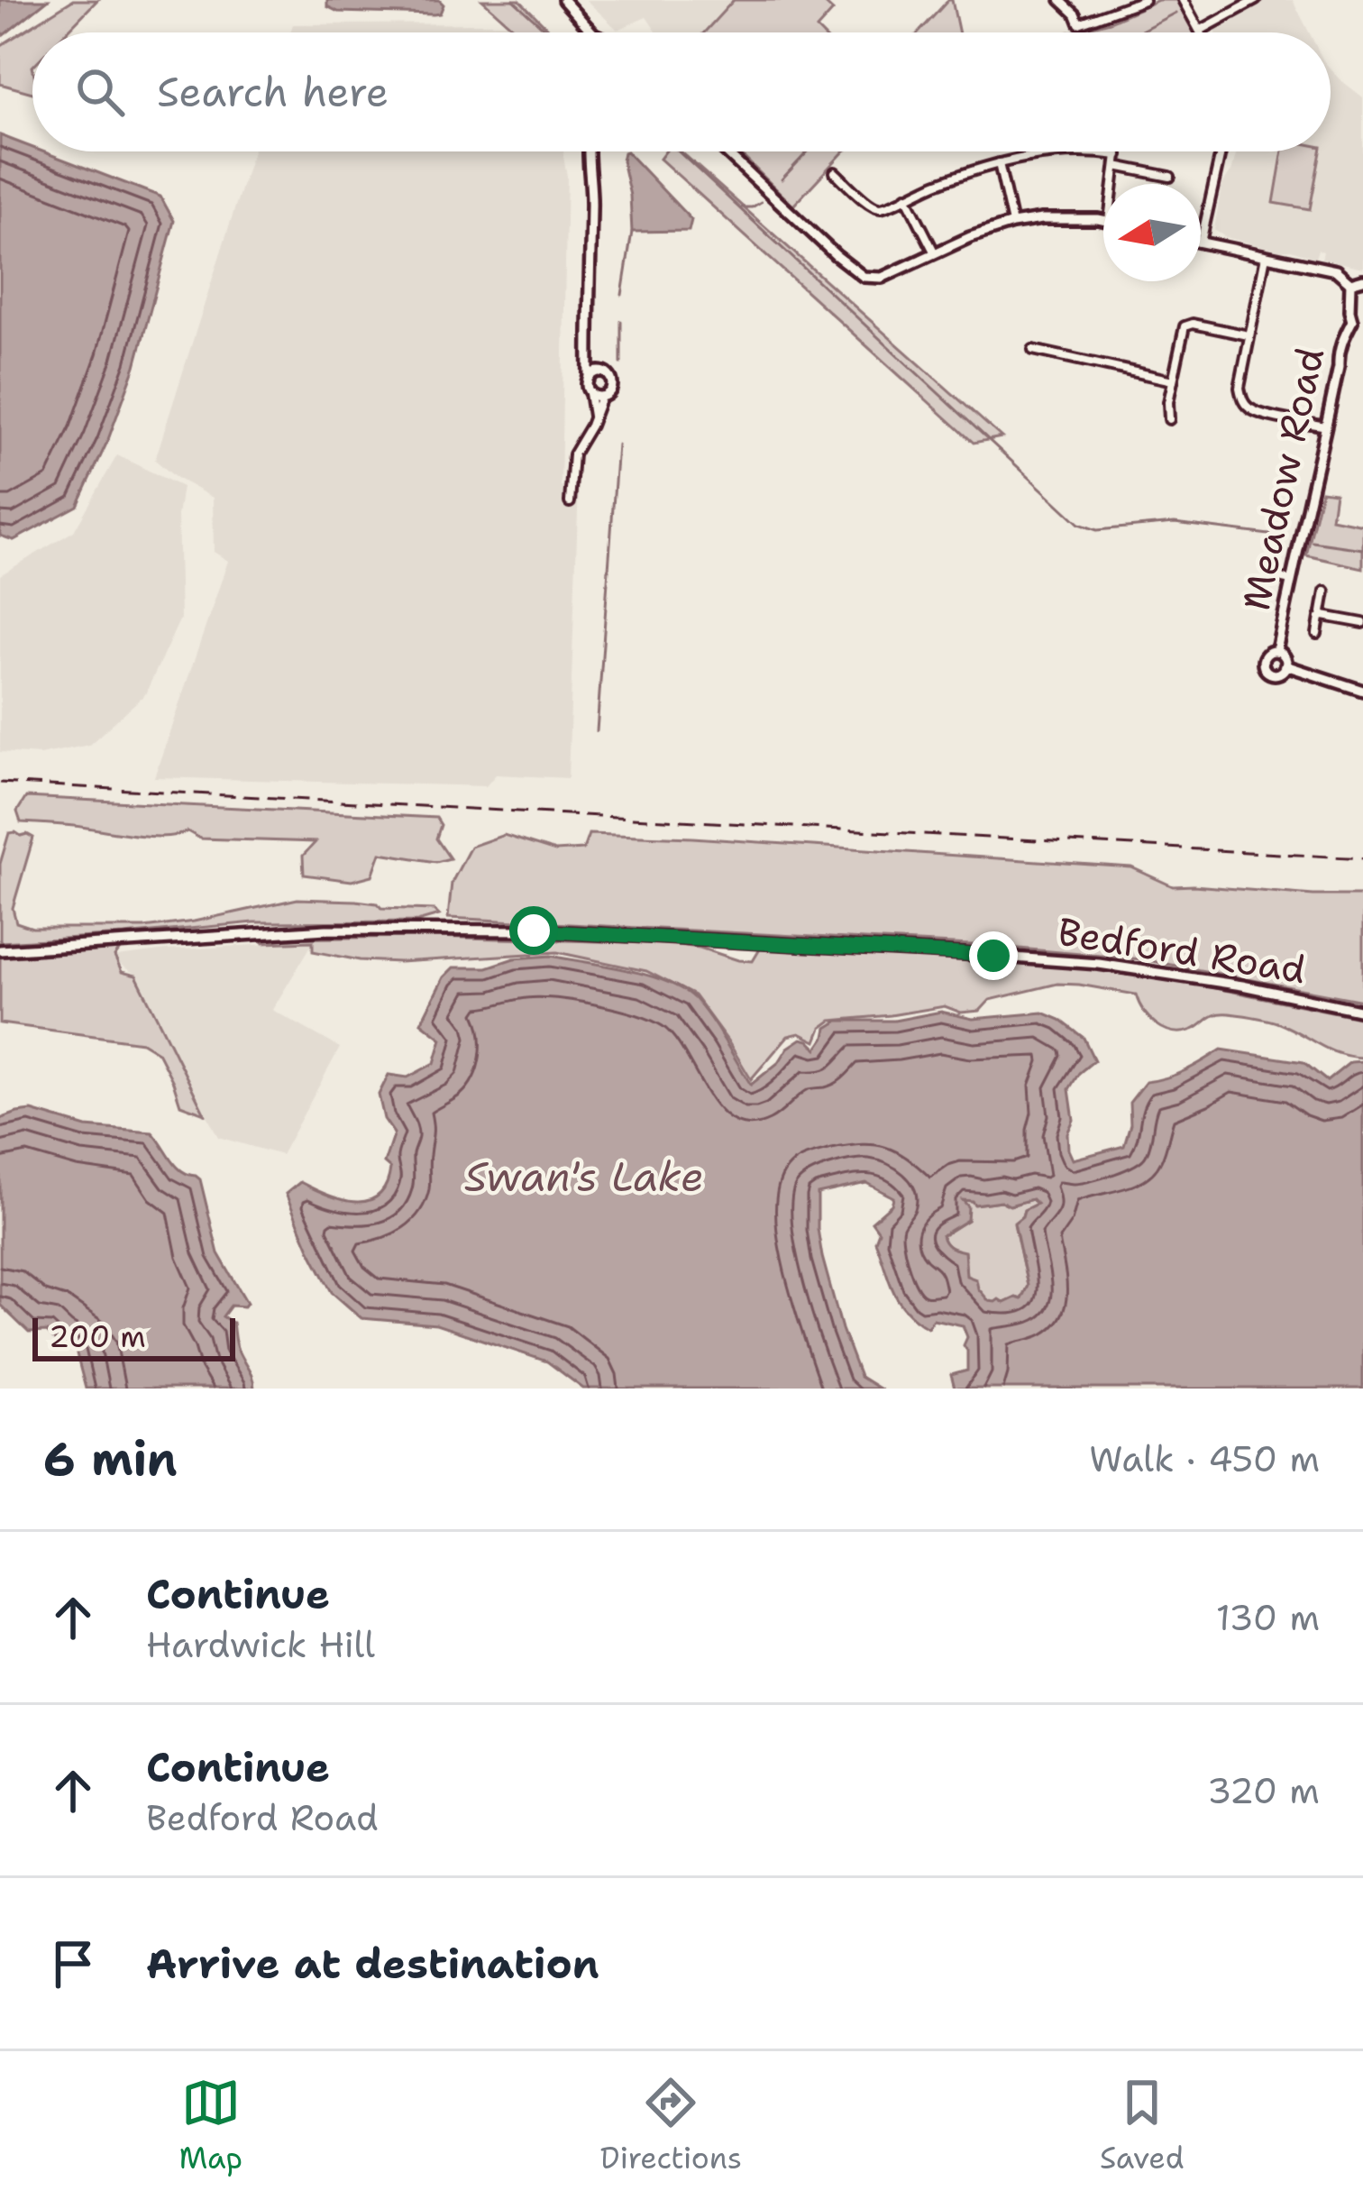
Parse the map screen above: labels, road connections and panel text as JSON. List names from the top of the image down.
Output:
{
  "streets": {
    "street": ["Meadow Road", "Bedford Road"]
  },
  "water": ["Swan's Lake"],
  "scale_bar": "200 m",
  "north": "left",
  "page": {
    "search": "Search here",
    "scale": "200 m",
    "heading": ["6 min", "Walk · 450 m"],
    "list": [
      ["Continue", "Hardwick Hill", "130 m"],
      ["Continue", "Bedford Road", "320 m"],
      "Arrive at destination"
    ],
    "nav": ["Map", "Directions", "Saved"]
  }
}
